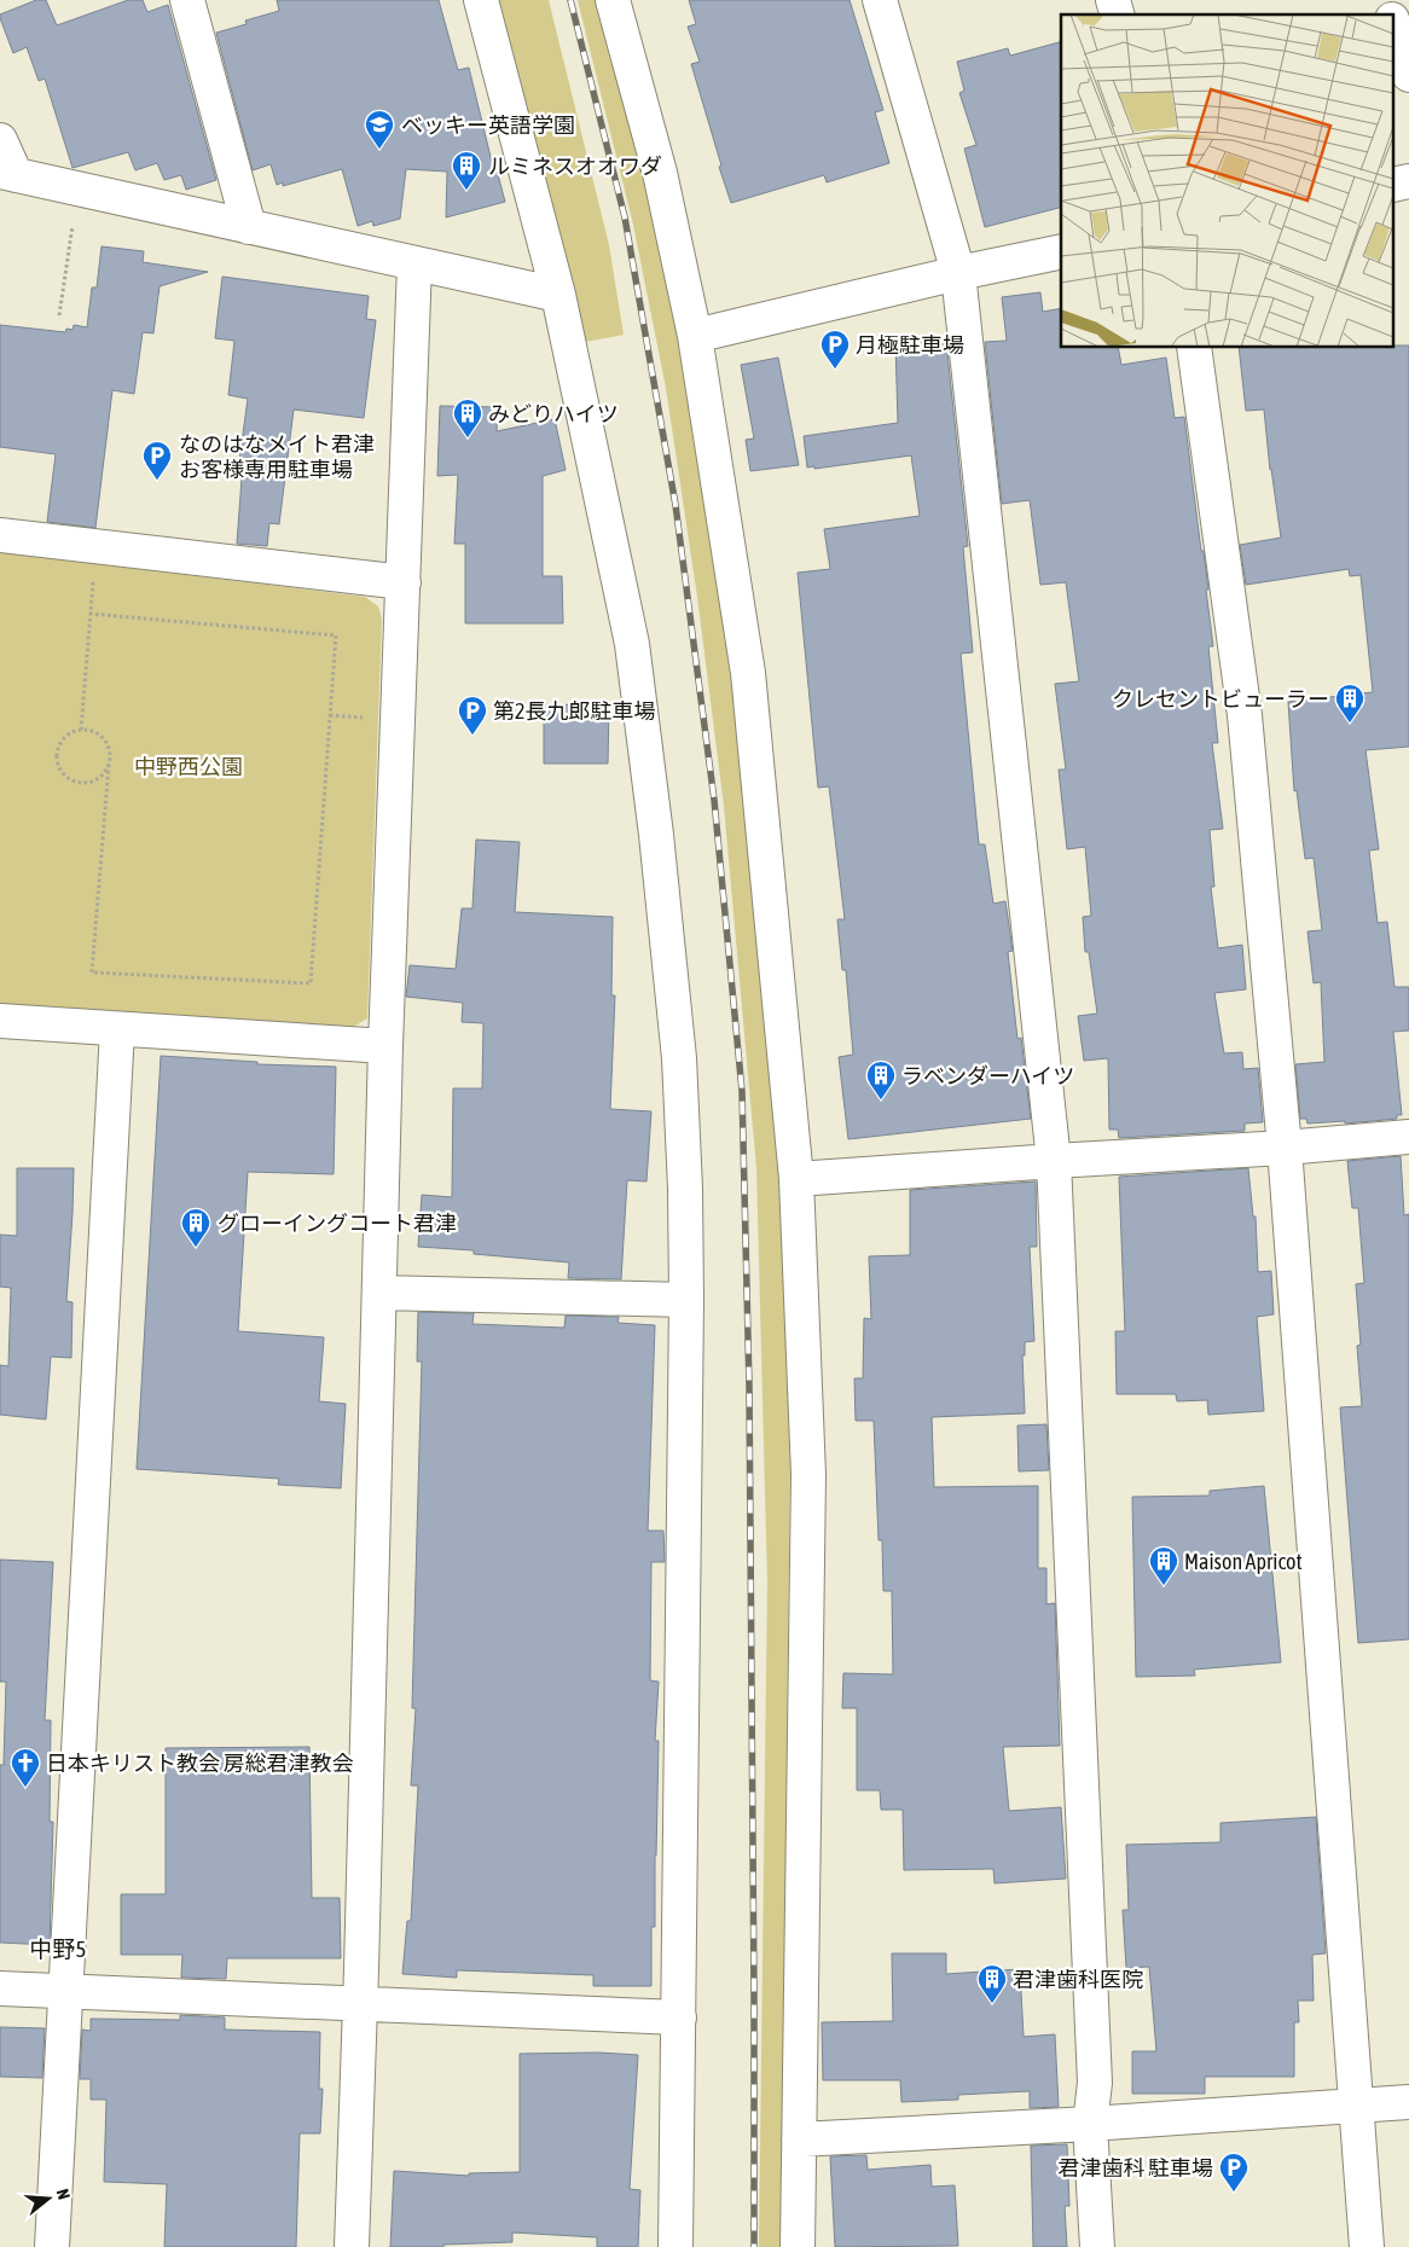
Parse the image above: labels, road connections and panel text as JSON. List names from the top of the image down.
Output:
{
  "districts": ["中野5"],
  "parks": ["中野西公園"],
  "places": {
    "school or university": ["ベッキー英語学園"],
    "building": [
      "ルミネスオオワダ",
      "みどりハイツ",
      "クレセントビューラー",
      "ラベンダーハイツ",
      "グローイングコート君津",
      "Maison Apricot",
      "君津歯科医院"
    ],
    "parking": [
      "月極駐車場",
      "なのはなメイト君津 お客様専用駐車場",
      "第2長九郎駐車場",
      "君津歯科 駐車場"
    ],
    "church": ["日本キリスト教会 房総君津教会"]
  },
  "north": "right"
}
